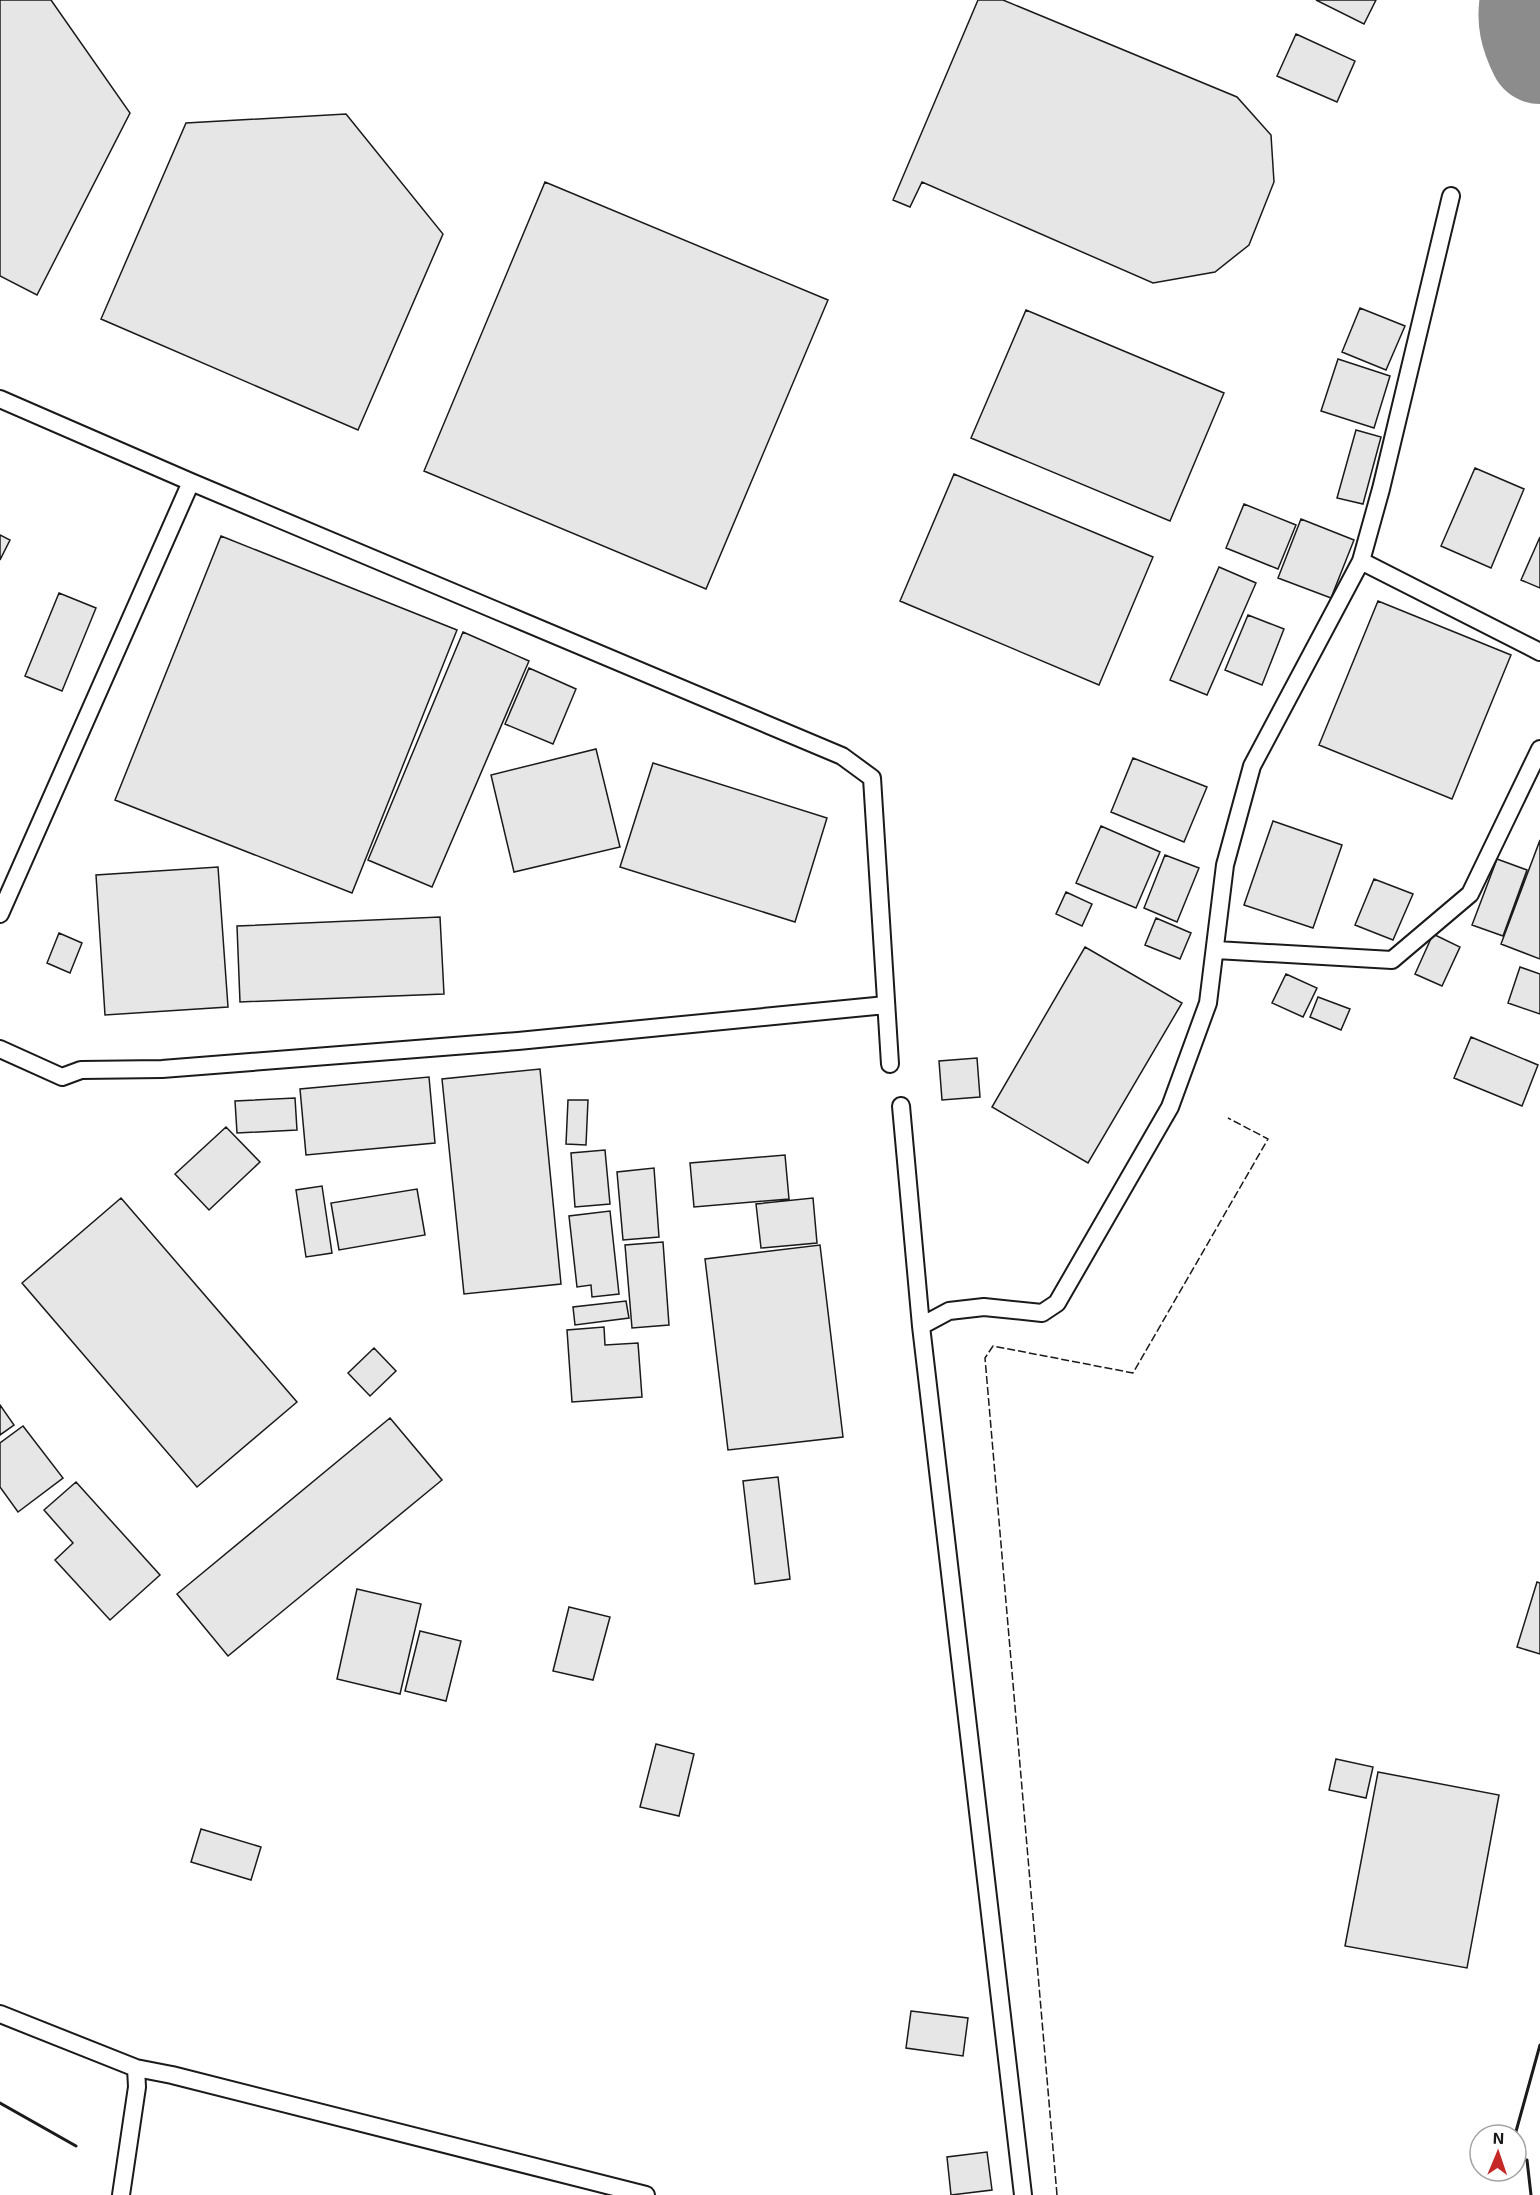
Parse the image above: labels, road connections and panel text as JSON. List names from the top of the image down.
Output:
{
  "north": "top"
}
